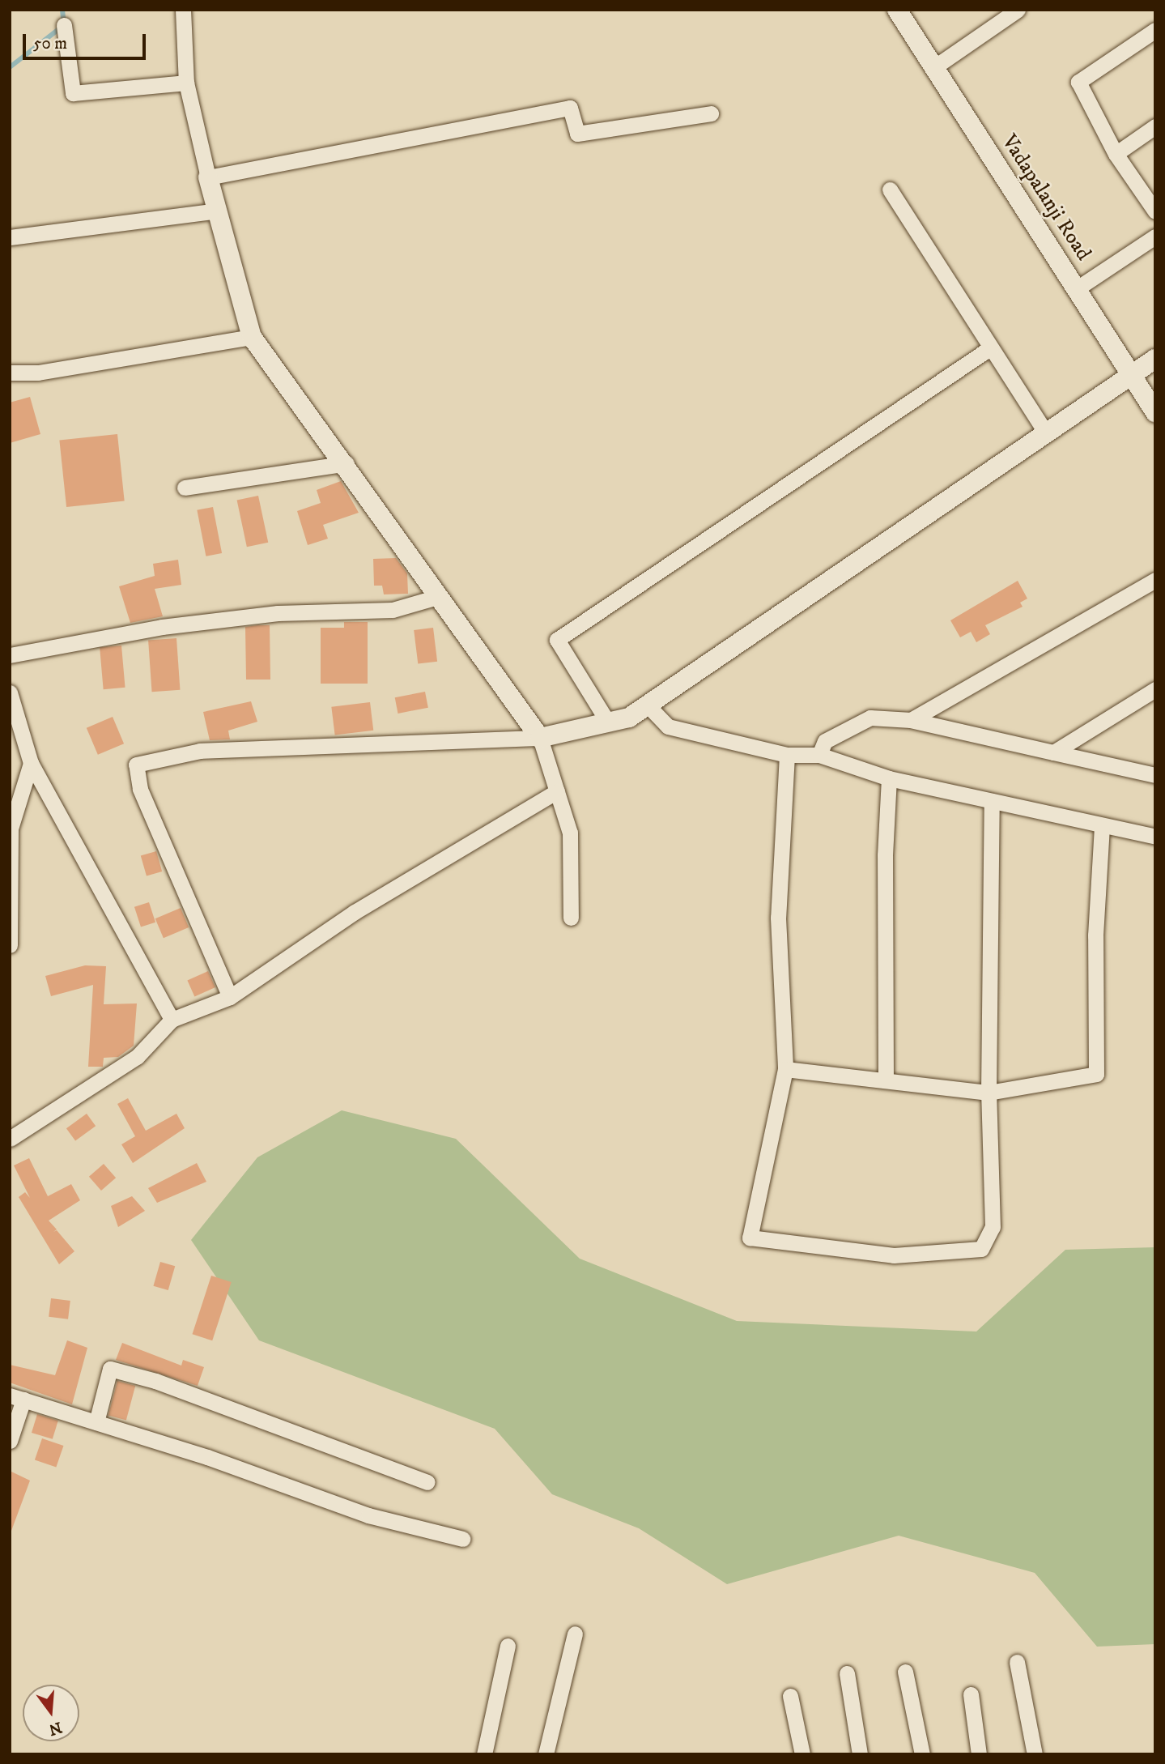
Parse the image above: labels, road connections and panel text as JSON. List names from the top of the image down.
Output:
{
  "streets": {
    "street": ["Vadapalanji Road"]
  },
  "scale_bar": "50 m",
  "north": "bottom"
}
